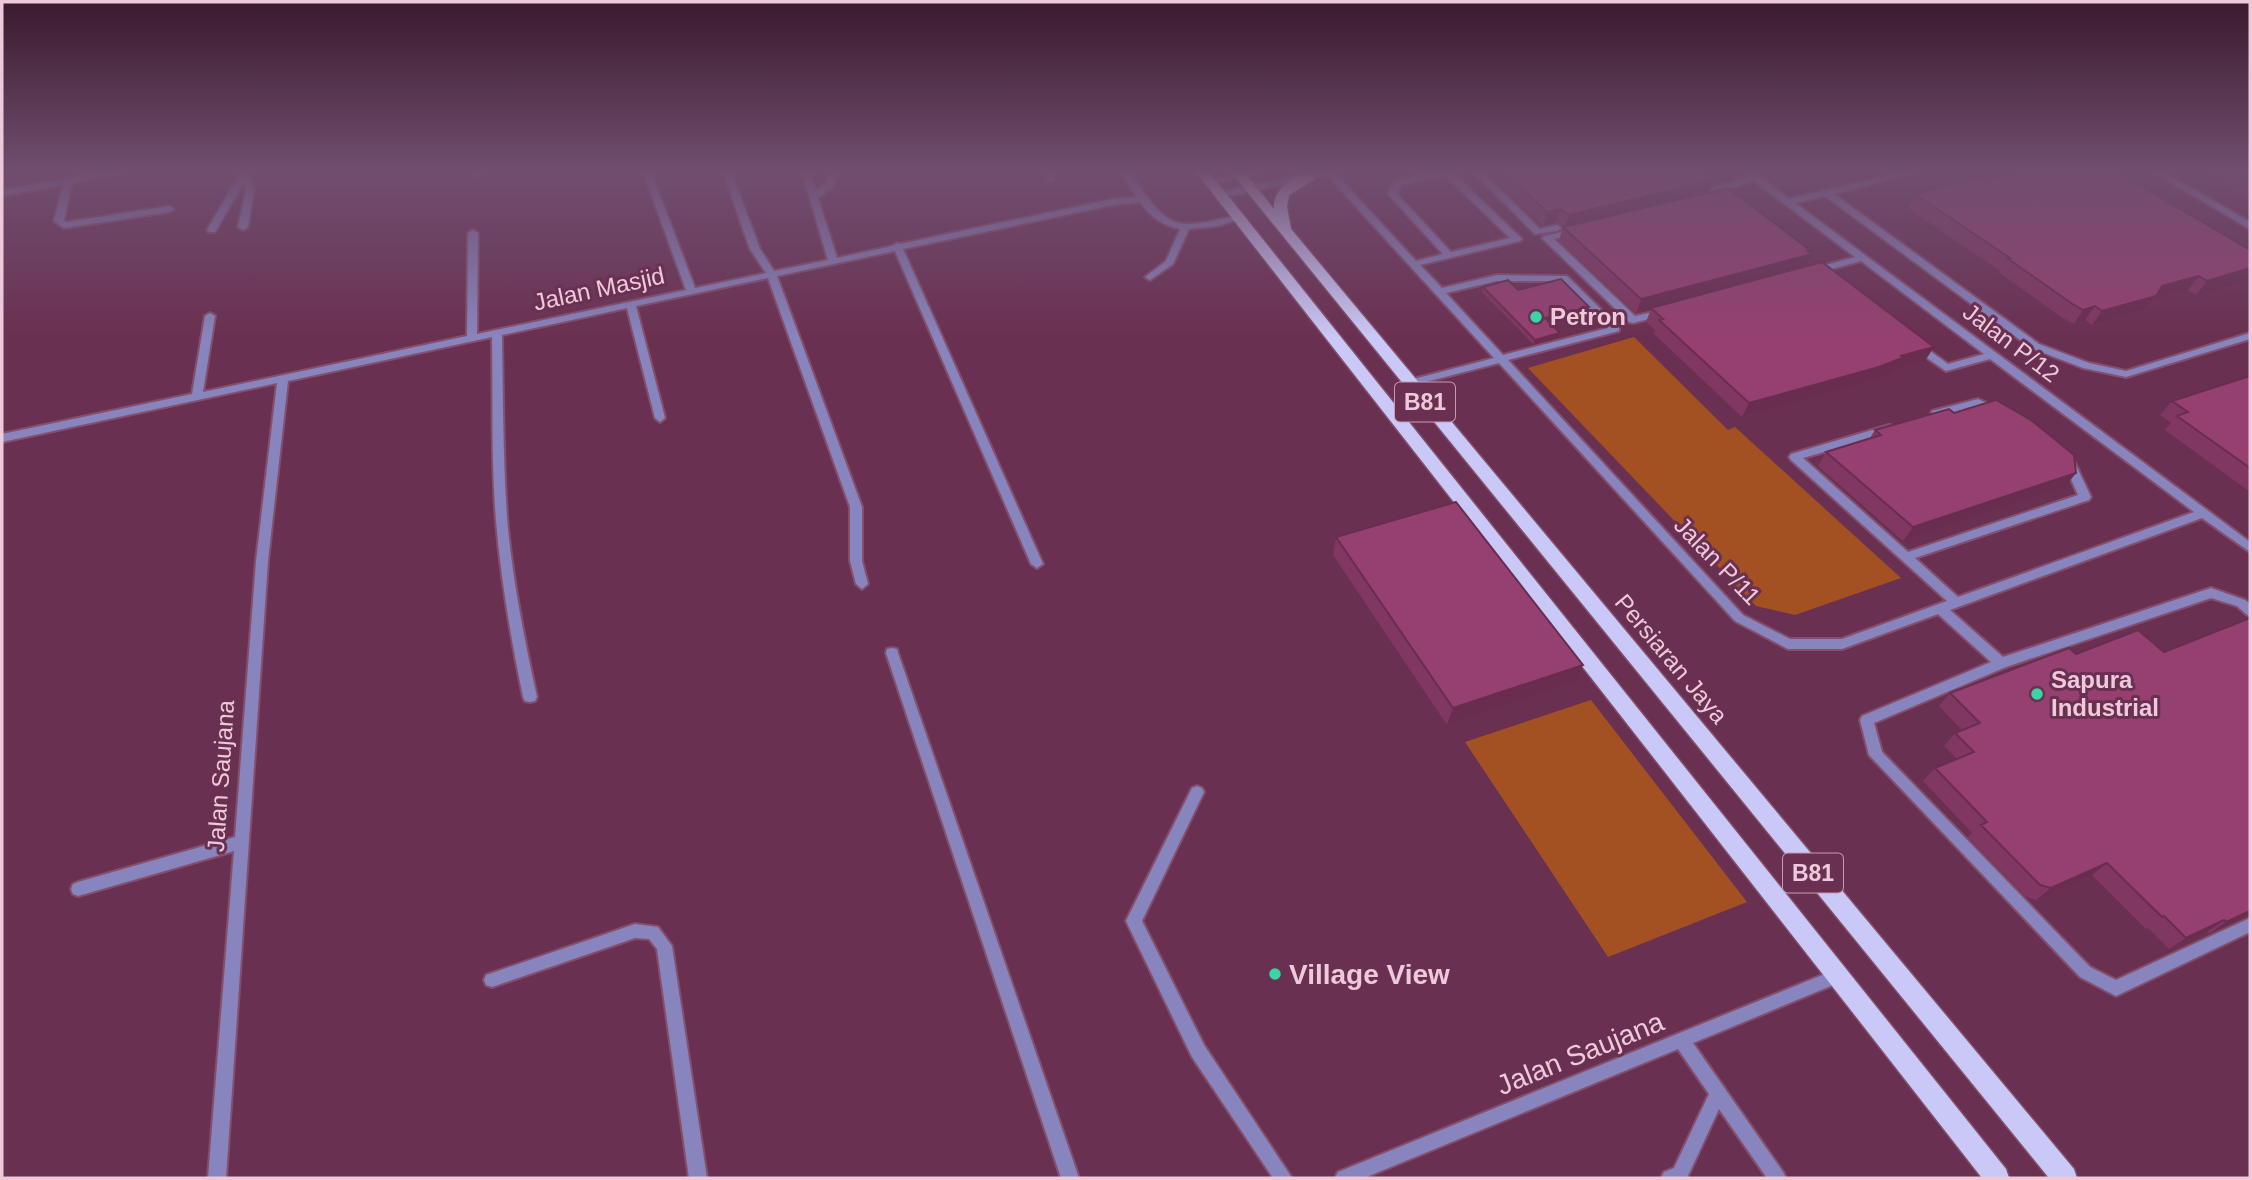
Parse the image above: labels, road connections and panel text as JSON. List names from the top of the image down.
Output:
{
  "streets": {
    "main road": ["B81", "Persiaran Jaya"],
    "street": [
      "Jalan Masjid",
      "Jalan P/12",
      "Jalan P/11",
      "Jalan Saujana"
    ]
  },
  "crossings": [
    ["Jalan Masjid", "Jalan Saujana"],
    ["Jalan P/12", "Jalan P/11"],
    ["B81", "Jalan Saujana"]
  ],
  "places": ["Petron", "Sapura Industrial", "Village View"]
}
